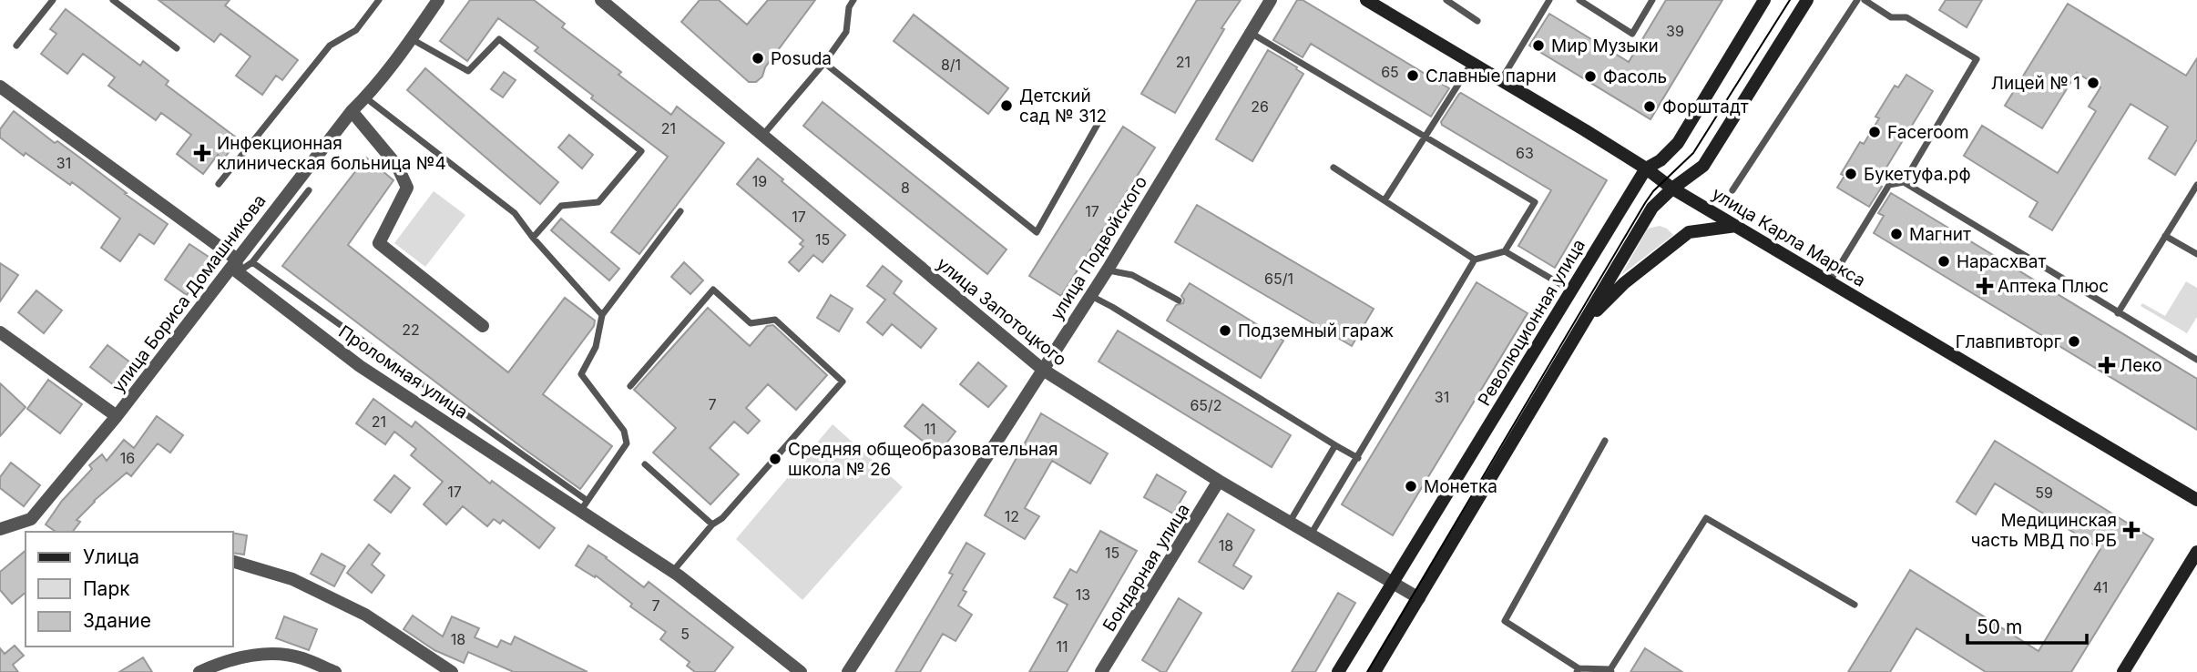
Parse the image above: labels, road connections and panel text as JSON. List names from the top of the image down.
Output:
{
  "streets": {
    "street": [
      "улица Карла Маркса",
      "улица Подвойского",
      "улица Бориса Домашникова",
      "улица Запотоцкого",
      "Революционная улица",
      "Проломная улица",
      "Бондарная улица"
    ]
  },
  "crossings": [
    ["улица Карла Маркса", "Революционная улица"],
    ["улица Подвойского", "улица Запотоцкого"],
    ["улица Бориса Домашникова", "Проломная улица"],
    ["улица Запотоцкого", "Революционная улица"],
    ["улица Запотоцкого", "Бондарная улица"]
  ],
  "places": {
    "other": [
      "Мир Музыки",
      "Posuda",
      "Славные парни",
      "Фасоль",
      "Лицей № 1",
      "Детский сад № 312",
      "Форштадт",
      "Faceroom",
      "Букетуфа.рф",
      "Магнит",
      "Нарасхват",
      "Подземный гараж",
      "Главпивторг",
      "Средняя общеобразовательная школа № 26",
      "Монетка"
    ],
    "health": [
      "Инфекционная клиническая больница №4",
      "Аптека Плюс",
      "Леко",
      "Медицинская часть МВД по РБ"
    ]
  },
  "house_numbers": [
    "39",
    "21",
    "8/1",
    "65",
    "26",
    "21",
    "63",
    "31",
    "19",
    "8",
    "17",
    "17",
    "15",
    "65/1",
    "22",
    "31",
    "7",
    "65/2",
    "21",
    "11",
    "16",
    "17",
    "59",
    "12",
    "18",
    "15",
    "41",
    "13",
    "7",
    "5",
    "18",
    "11"
  ],
  "legend": ["Улица", "Парк", "Здание"],
  "scale_bar": "50 m"
}
